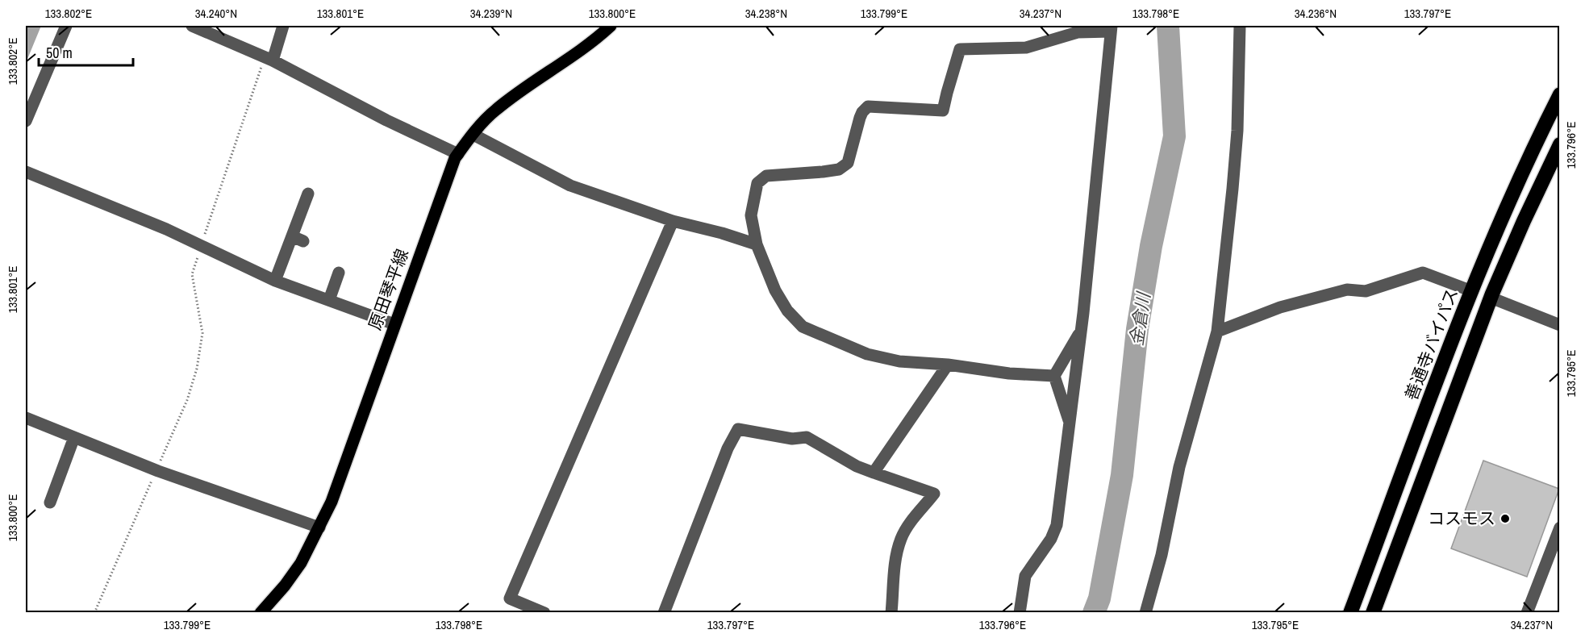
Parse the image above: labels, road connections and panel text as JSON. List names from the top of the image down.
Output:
{
  "streets": {
    "highway": ["善通寺バイパス"],
    "main road": ["原田琴平線"]
  },
  "water": ["金倉川"],
  "places": ["コスモス"],
  "scale_bar": "50 m",
  "coordinates": [
    "133.802°E",
    "34.240°N",
    "133.801°E",
    "34.239°N",
    "133.800°E",
    "34.238°N",
    "133.799°E",
    "34.237°N",
    "133.798°E",
    "34.236°N",
    "133.797°E",
    "133.796°E",
    "133.795°E"
  ]
}
